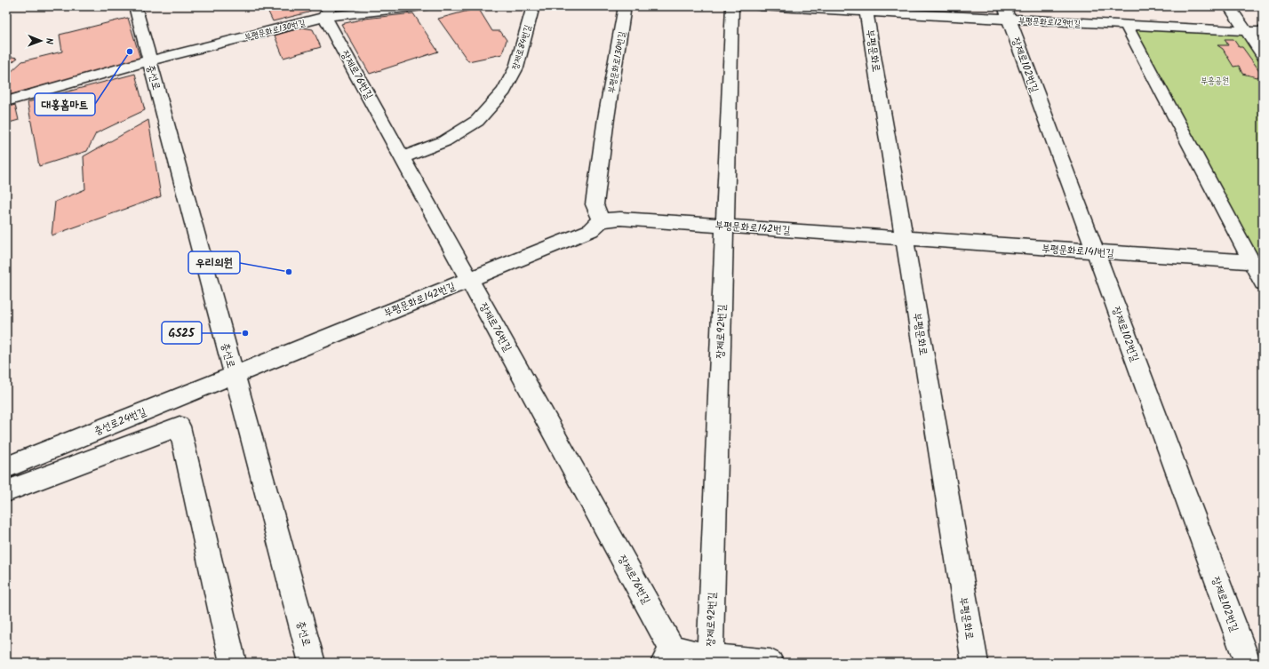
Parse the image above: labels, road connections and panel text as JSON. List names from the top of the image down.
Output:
{
  "streets": {
    "street": [
      "부평문화로129번길",
      "부평문화로130번길",
      "장제로84번길",
      "부평문화로",
      "장제로102번길",
      "장제로76번길",
      "충선로",
      "부평문화로142번길",
      "부평문화로141번길",
      "장제로92번길",
      "충선로24번길"
    ]
  },
  "crossings": [
    ["부평문화로129번길", "부평문화로"],
    ["부평문화로129번길", "장제로102번길"],
    ["부평문화로130번길", "장제로76번길"],
    ["부평문화로130번길", "충선로"],
    ["부평문화로130번길", "부평문화로142번길"],
    ["장제로84번길", "장제로76번길"],
    ["부평문화로", "부평문화로142번길"],
    ["부평문화로", "부평문화로141번길"],
    ["장제로102번길", "부평문화로141번길"],
    ["장제로76번길", "부평문화로142번길"],
    ["충선로", "부평문화로142번길"],
    ["충선로", "충선로24번길"],
    ["부평문화로142번길", "부평문화로141번길"],
    ["부평문화로142번길", "장제로92번길"],
    ["부평문화로142번길", "충선로24번길"]
  ],
  "parks": ["부흥공원"],
  "places": ["대홍홈마트", "우리의원", "GS25"],
  "north": "right"
}
